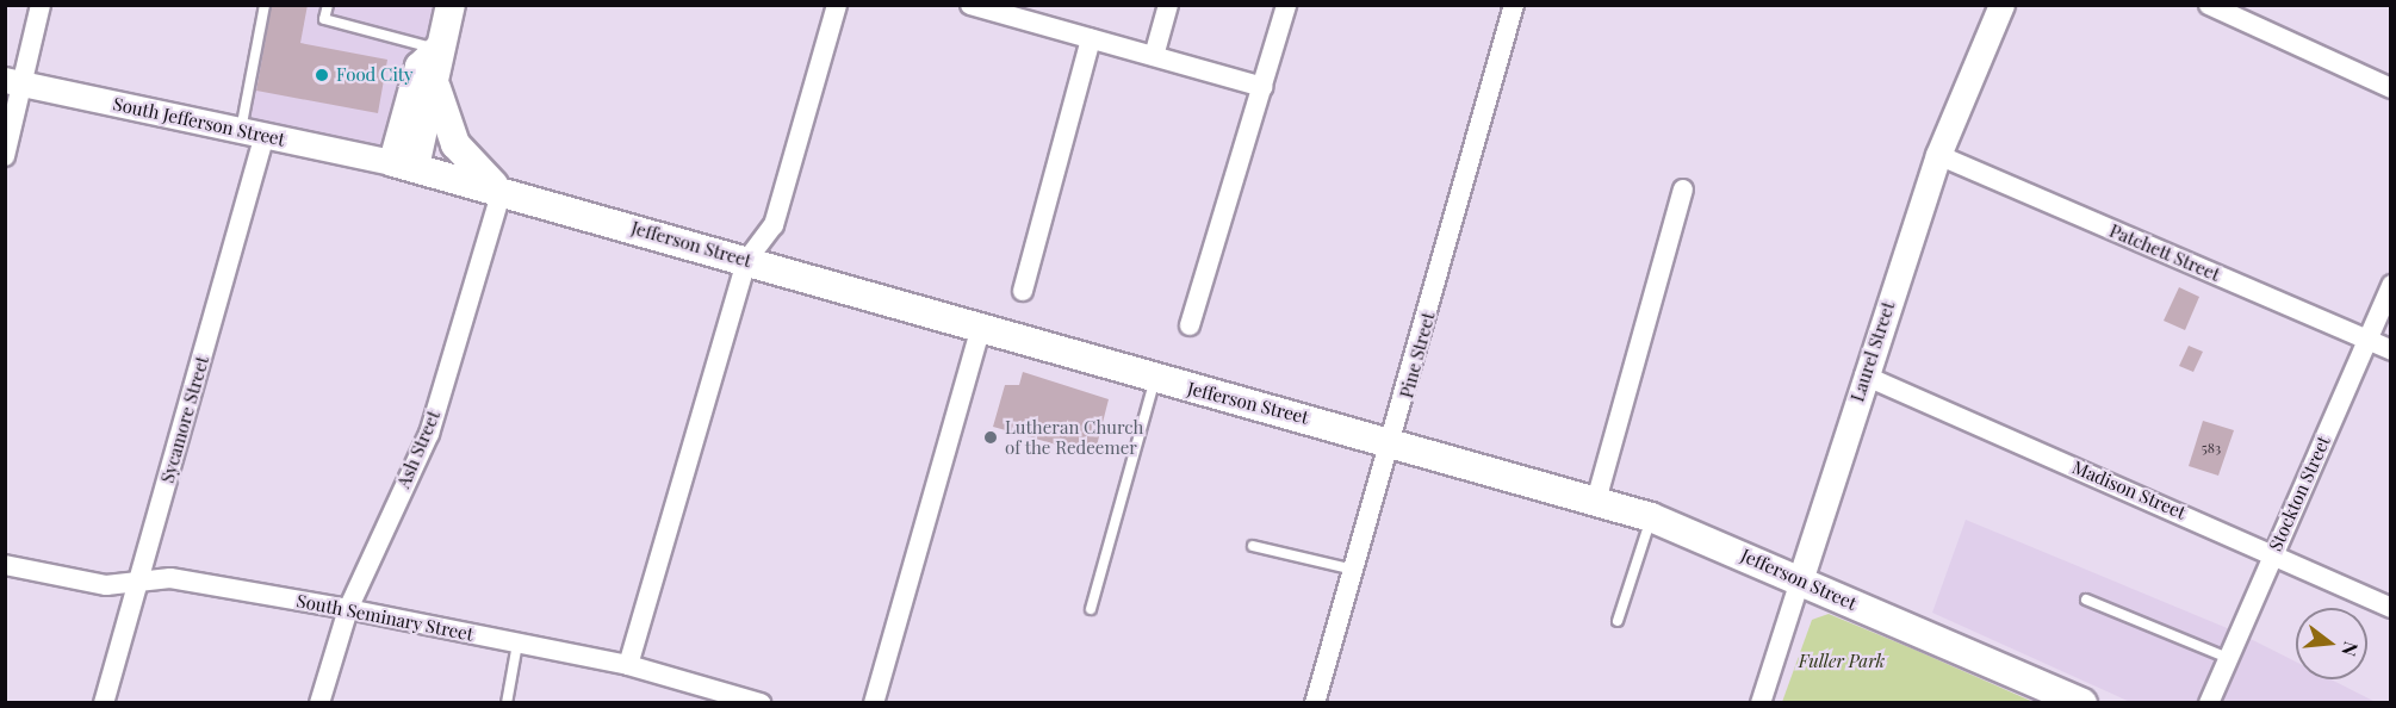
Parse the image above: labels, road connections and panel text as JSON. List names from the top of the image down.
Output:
{
  "streets": {
    "main road": ["Jefferson Street"],
    "street": [
      "South Jefferson Street",
      "Patchett Street",
      "Laurel Street",
      "Pine Street",
      "Sycamore Street",
      "Ash Street",
      "Madison Street",
      "Stockton Street",
      "South Seminary Street"
    ]
  },
  "crossings": [
    ["South Jefferson Street", "Jefferson Street"],
    ["South Jefferson Street", "Sycamore Street"],
    ["Jefferson Street", "Laurel Street"],
    ["Jefferson Street", "Pine Street"],
    ["Jefferson Street", "Ash Street"],
    ["Patchett Street", "Laurel Street"],
    ["Patchett Street", "Stockton Street"],
    ["Laurel Street", "Madison Street"],
    ["Sycamore Street", "South Seminary Street"],
    ["Ash Street", "South Seminary Street"],
    ["Madison Street", "Stockton Street"]
  ],
  "parks": ["Fuller Park"],
  "places": ["Food City", "Lutheran Church of the Redeemer"],
  "house_numbers": ["583"],
  "north": "right"
}
